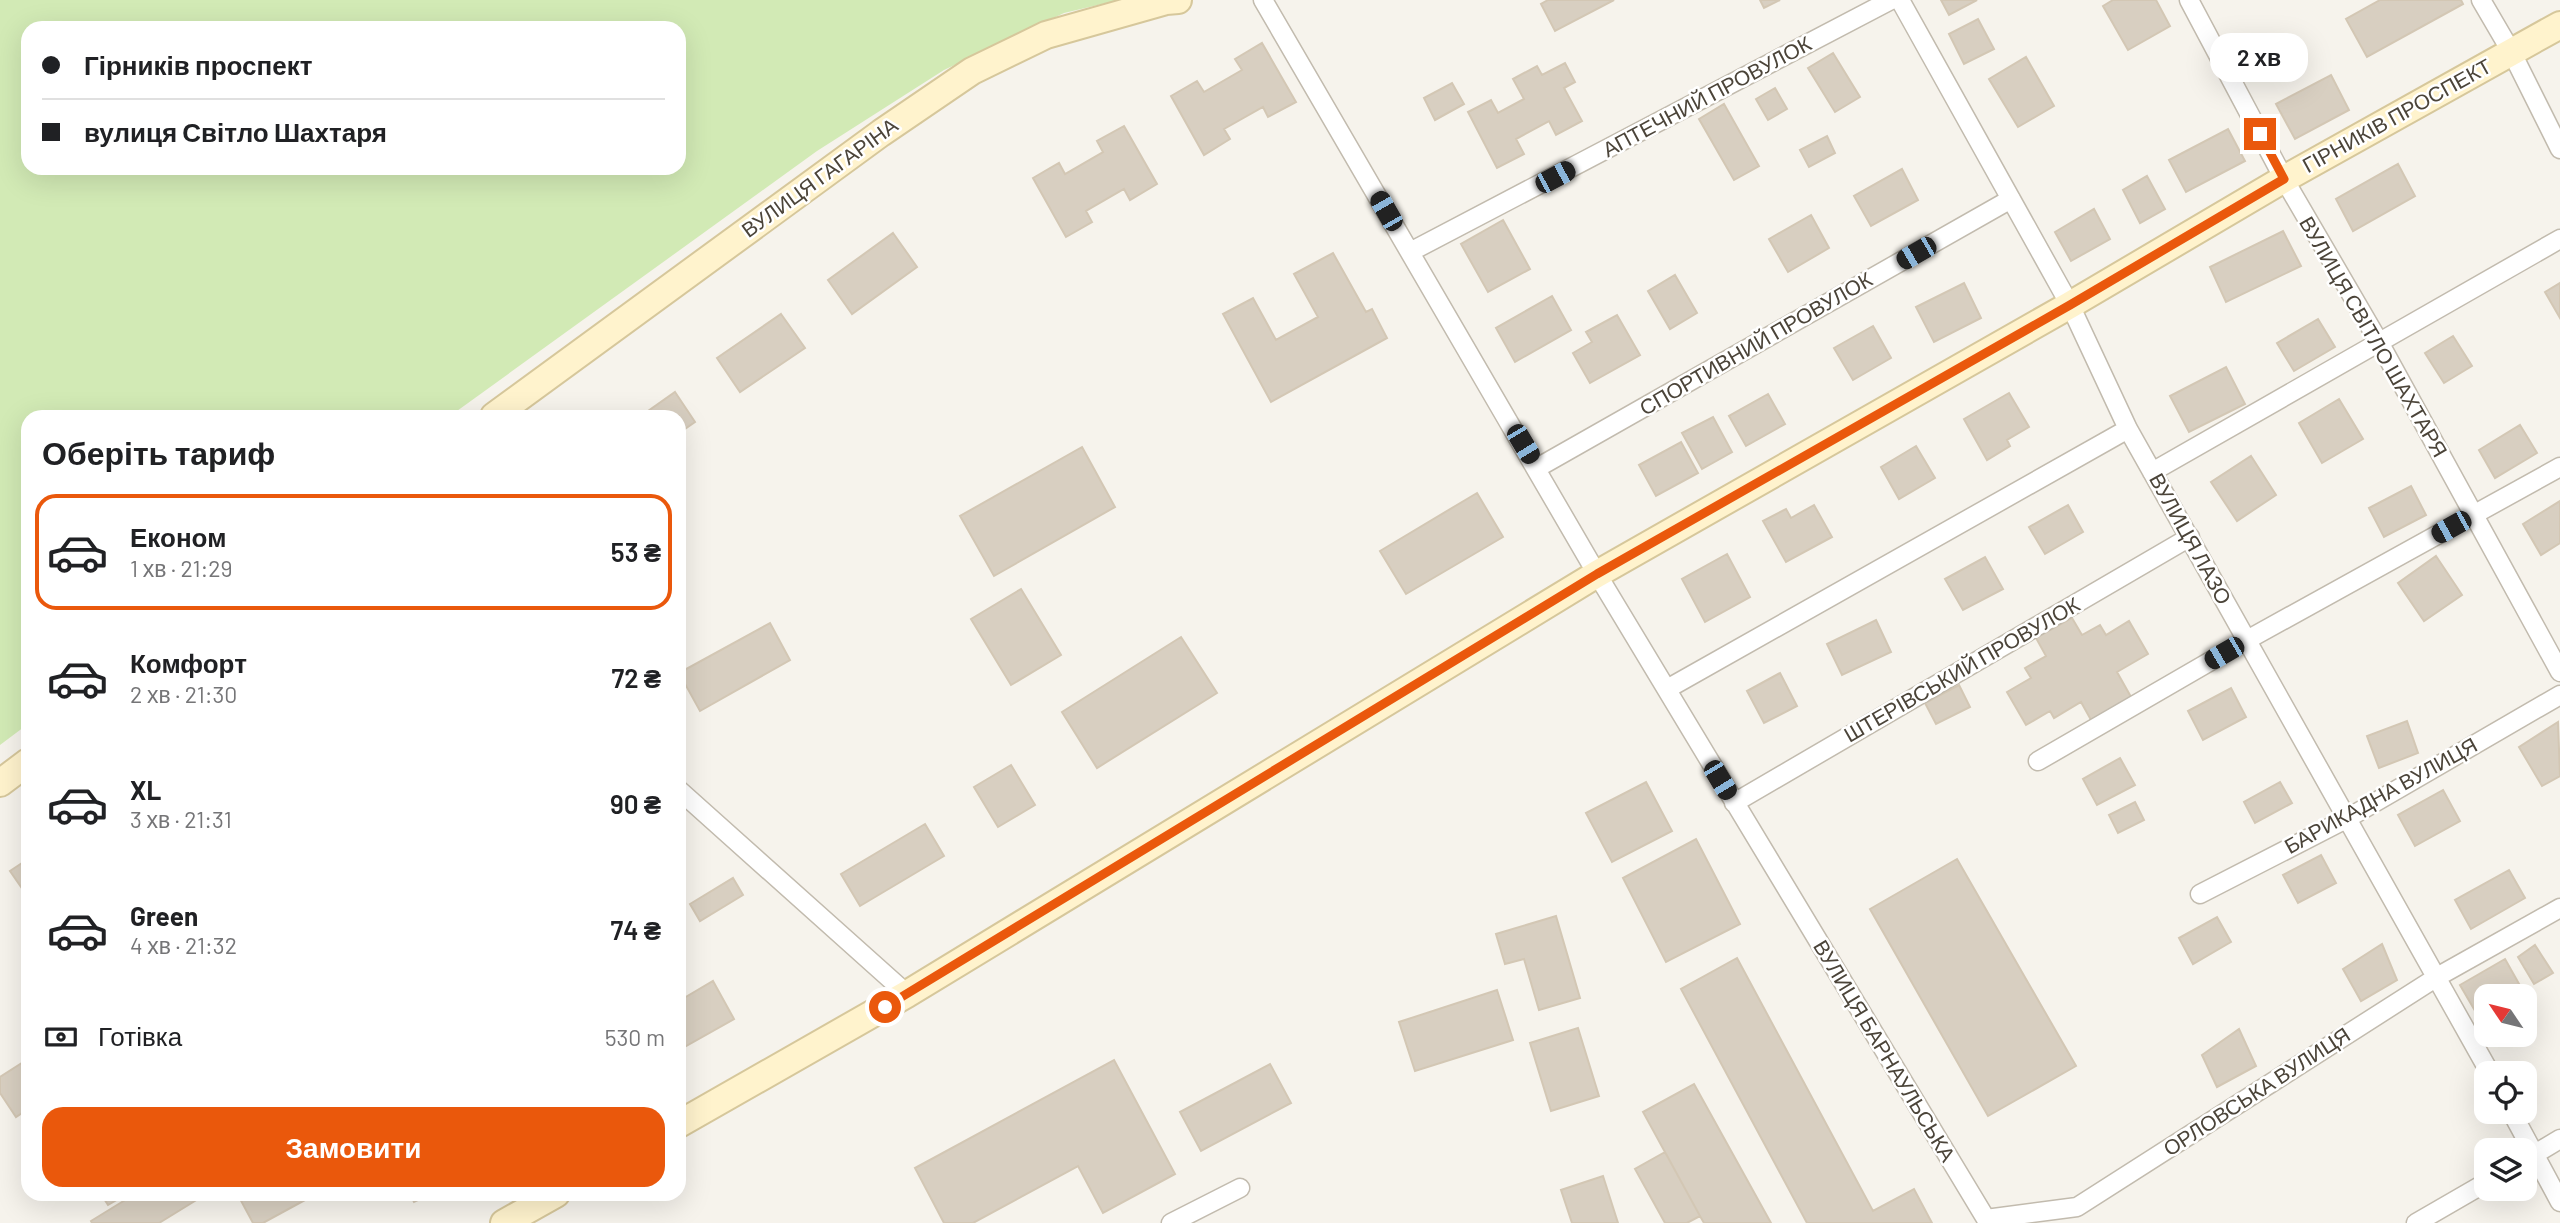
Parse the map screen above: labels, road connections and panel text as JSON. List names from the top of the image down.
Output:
{
  "streets": {
    "main road": ["ГІРНИКІВ ПРОСПЕКТ", "ВУЛИЦЯ ГАГАРІНА"],
    "street": [
      "АПТЕЧНИЙ ПРОВУЛОК",
      "ВУЛИЦЯ СВІТЛО ШАХТАРЯ",
      "СПОРТИВНИЙ ПРОВУЛОК",
      "ВУЛИЦЯ ЛАЗО",
      "ШТЕРІВСЬКИЙ ПРОВУЛОК",
      "БАРИКАДНА ВУЛИЦЯ",
      "ВУЛИЦЯ БАРНАУЛЬСЬКА",
      "ОРЛОВСЬКА ВУЛИЦЯ"
    ]
  },
  "crossings": [
    ["ГІРНИКІВ ПРОСПЕКТ", "ВУЛИЦЯ СВІТЛО ШАХТАРЯ"],
    ["ГІРНИКІВ ПРОСПЕКТ", "ВУЛИЦЯ ЛАЗО"],
    ["СПОРТИВНИЙ ПРОВУЛОК", "ВУЛИЦЯ ЛАЗО"],
    ["ВУЛИЦЯ ЛАЗО", "ШТЕРІВСЬКИЙ ПРОВУЛОК"],
    ["ВУЛИЦЯ ЛАЗО", "БАРИКАДНА ВУЛИЦЯ"],
    ["ВУЛИЦЯ ЛАЗО", "ОРЛОВСЬКА ВУЛИЦЯ"],
    ["ШТЕРІВСЬКИЙ ПРОВУЛОК", "ВУЛИЦЯ БАРНАУЛЬСЬКА"],
    ["ВУЛИЦЯ БАРНАУЛЬСЬКА", "ОРЛОВСЬКА ВУЛИЦЯ"]
  ],
  "north": "top left",
  "page": {
    "banner": ["Гірників проспект", "вулиця Світло Шахтаря"],
    "bubble": "2 хв",
    "heading": "Оберіть тариф",
    "list": [
      {
        "name": "Економ",
        "note": "1 хв · 21:29",
        "value": "53 ₴"
      },
      {
        "name": "Комфорт",
        "note": "2 хв · 21:30",
        "value": "72 ₴"
      },
      {
        "name": "XL",
        "note": "3 хв · 21:31",
        "value": "90 ₴"
      },
      {
        "name": "Green",
        "note": "4 хв · 21:32",
        "value": "74 ₴"
      }
    ],
    "pay": ["Готівка", "530 m"],
    "buttons": "Замовити"
  }
}
